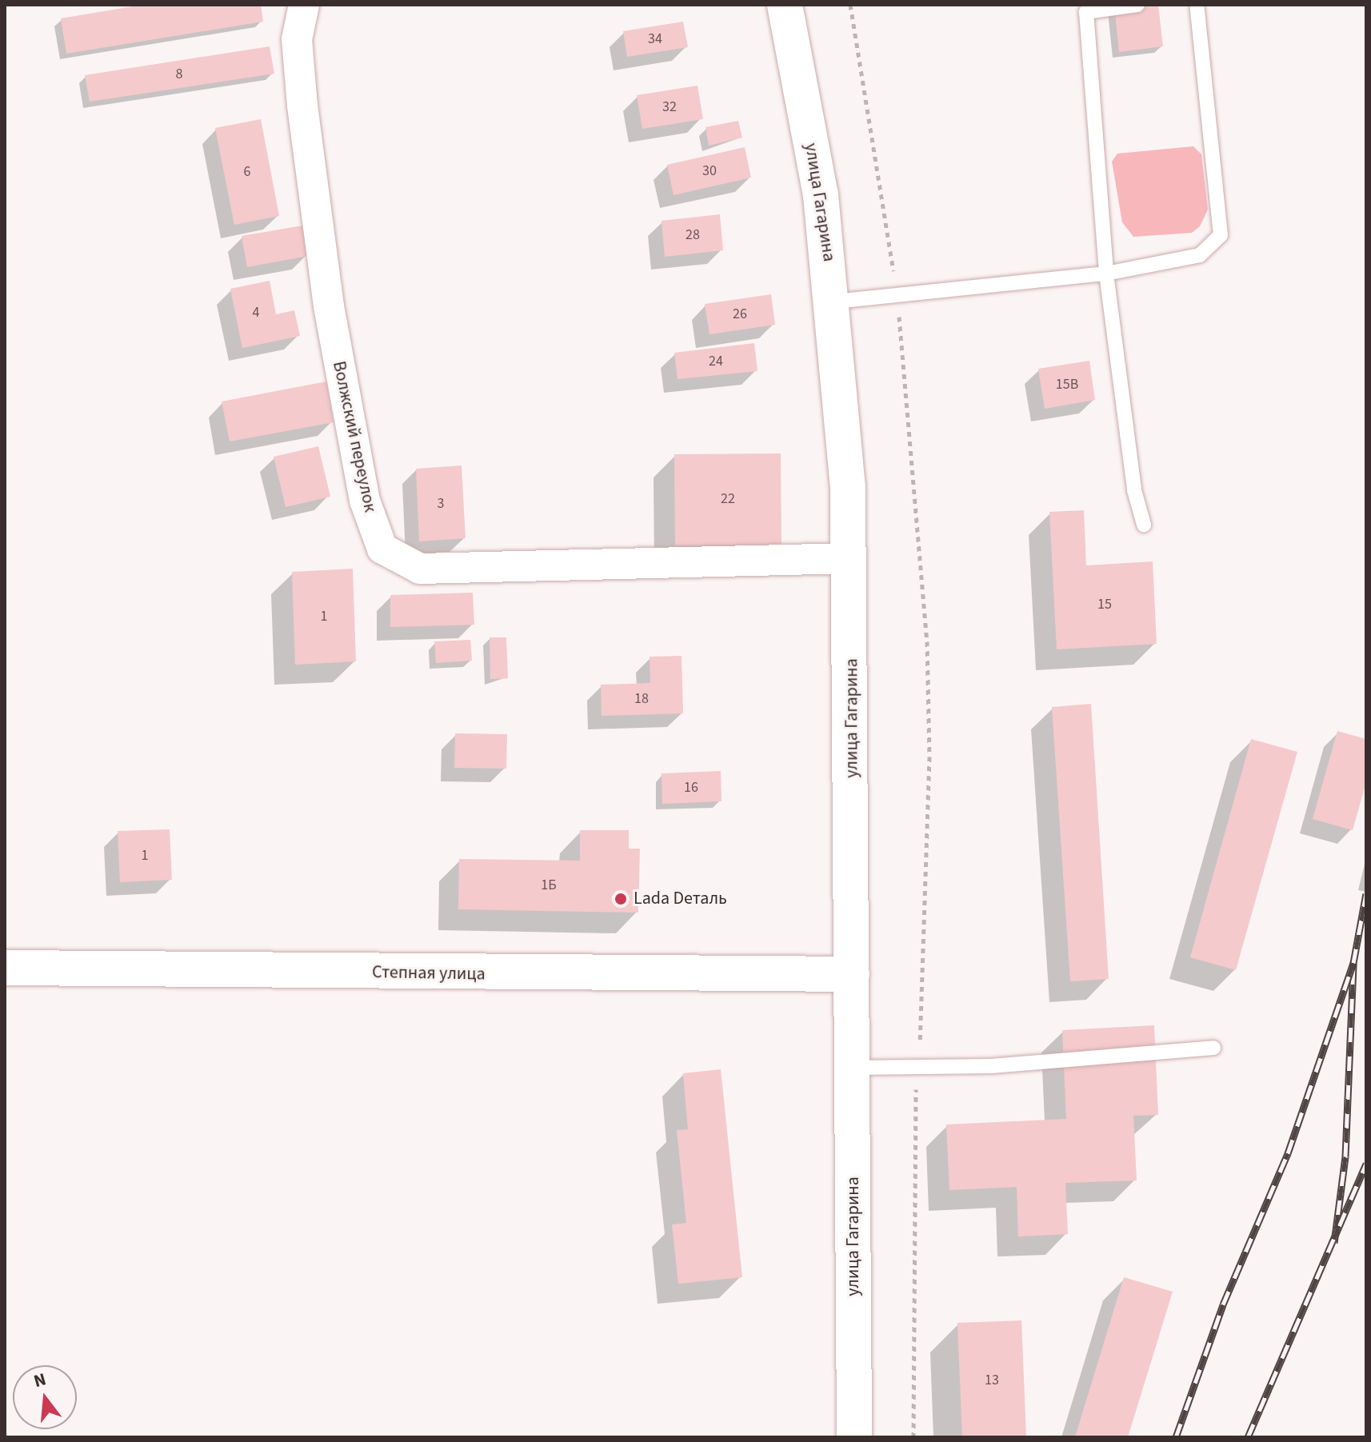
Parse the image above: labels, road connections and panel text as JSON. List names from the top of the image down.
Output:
{
  "streets": {
    "street": ["улица Гагарина", "Волжский переулок", "Степная улица"]
  },
  "crossings": [
    ["улица Гагарина", "Волжский переулок"],
    ["улица Гагарина", "Степная улица"]
  ],
  "places": ["Lada Dеталь"],
  "house_numbers": [
    "34",
    "8",
    "32",
    "30",
    "6",
    "28",
    "4",
    "26",
    "24",
    "15В",
    "22",
    "3",
    "15",
    "1",
    "18",
    "16",
    "1",
    "1Б",
    "13"
  ],
  "north": "top"
}
